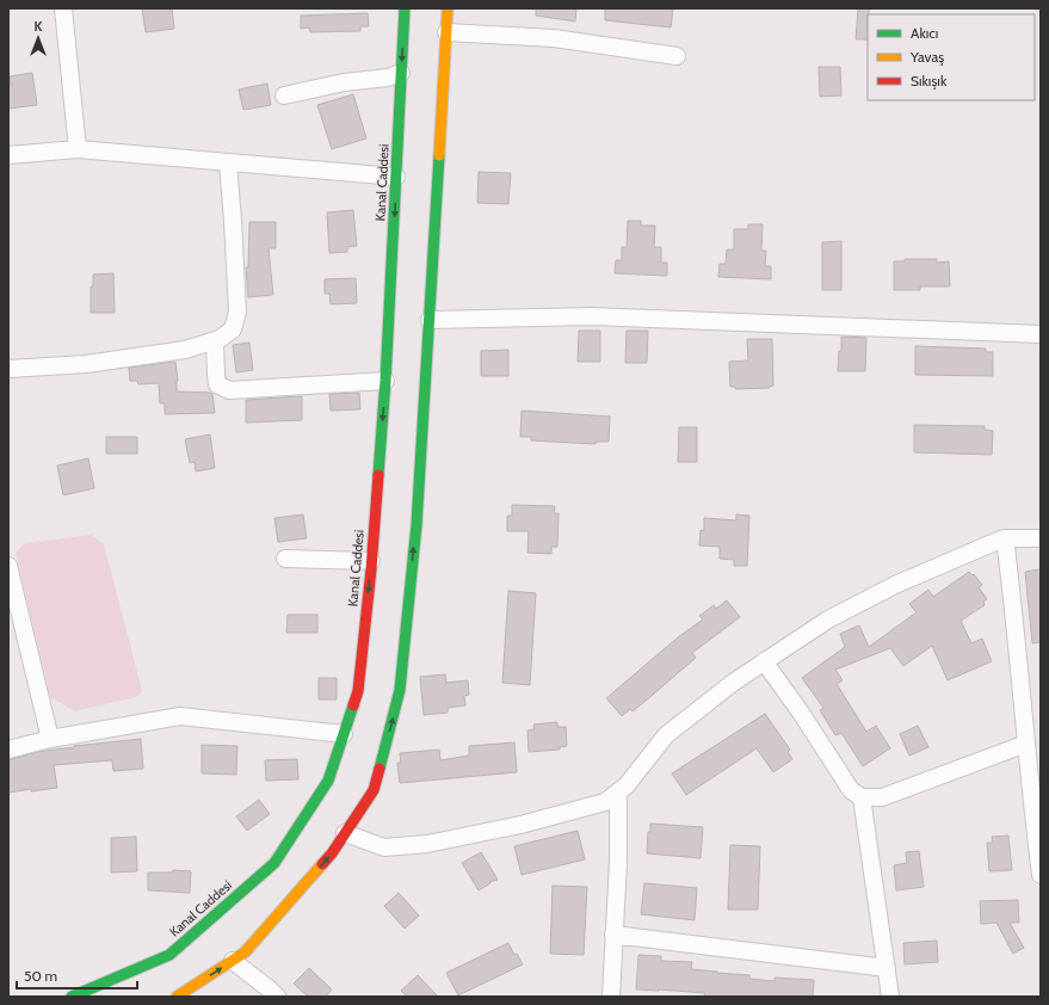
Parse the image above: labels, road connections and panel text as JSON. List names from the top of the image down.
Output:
{
  "streets": {
    "main road": ["Kanal Caddesi"]
  },
  "legend": ["Akıcı", "Yavaş", "Sıkışık"],
  "scale_bar": "50 m",
  "north": "top"
}
